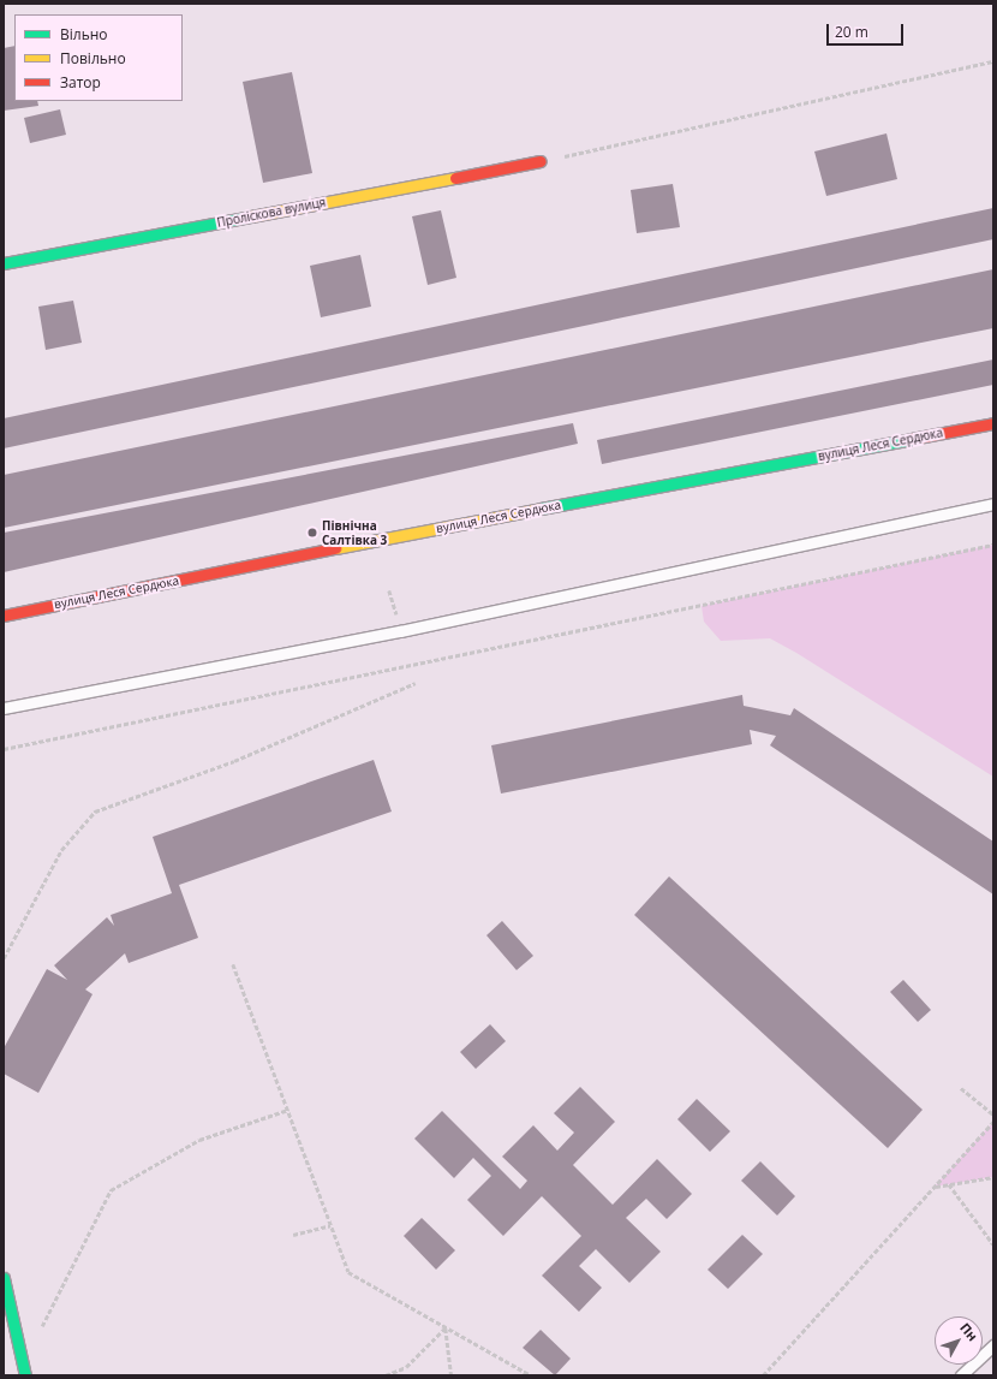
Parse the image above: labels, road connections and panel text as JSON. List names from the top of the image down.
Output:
{
  "streets": {
    "main road": ["Проліскова вулиця", "вулиця Леся Сердюка"]
  },
  "places": ["Північна Салтівка 3"],
  "legend": ["Вільно", "Повільно", "Затор"],
  "scale_bar": "20 m",
  "north": "top right"
}
